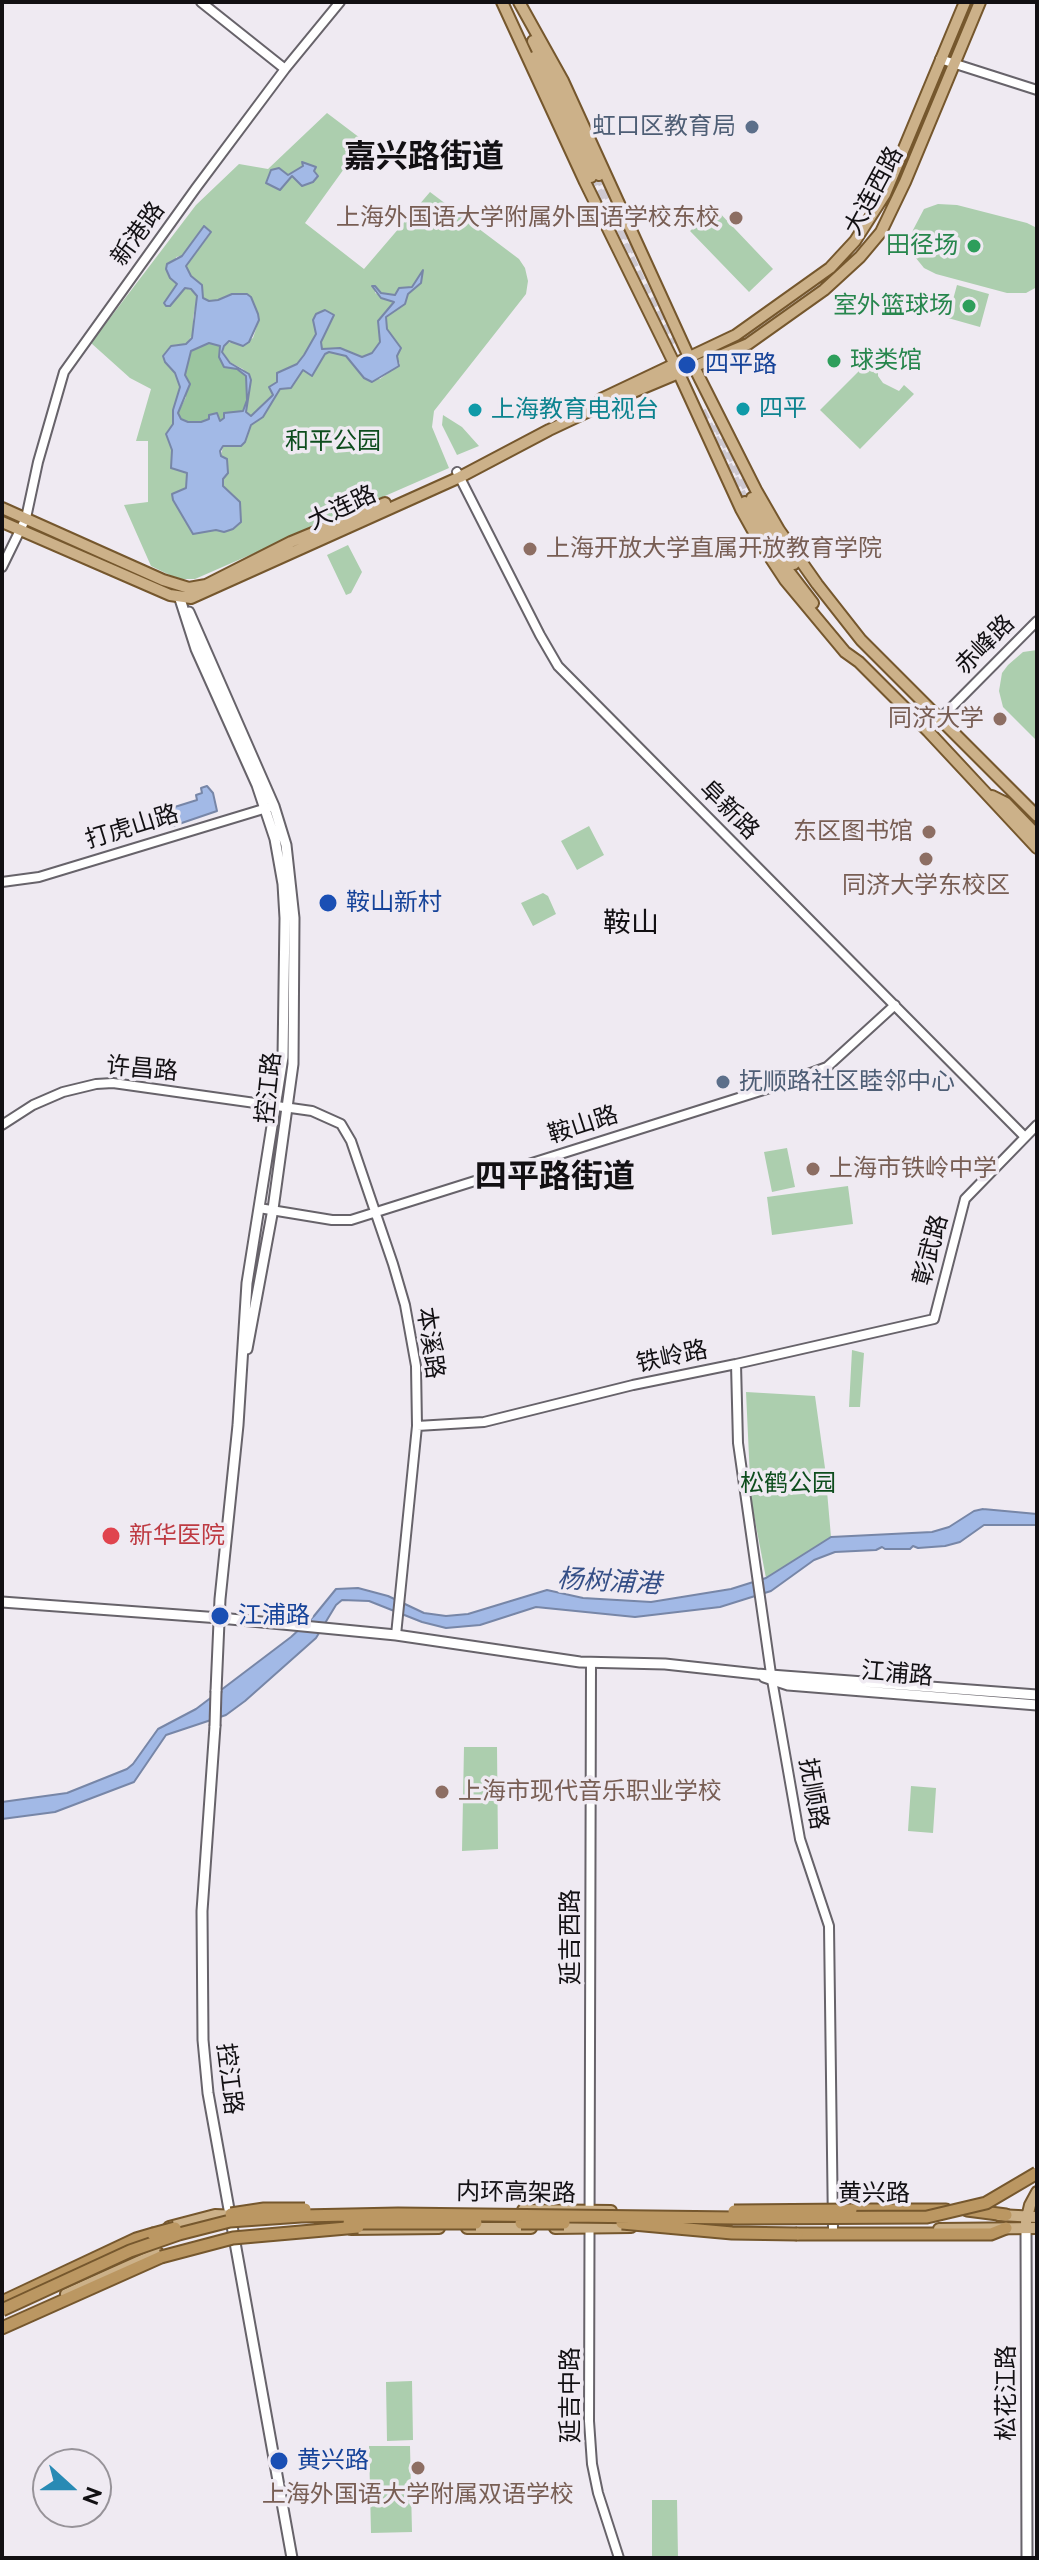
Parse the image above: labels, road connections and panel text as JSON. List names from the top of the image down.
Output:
{
  "streets": {
    "highway": ["内环高架路"],
    "main road": [
      "大连西路",
      "大连路",
      "控江路",
      "江浦路",
      "黄兴路",
      "松花江路"
    ],
    "street": [
      "新港路",
      "赤峰路",
      "阜新路",
      "打虎山路",
      "许昌路",
      "鞍山路",
      "彰武路",
      "本溪路",
      "铁岭路",
      "抚顺路",
      "延吉西路",
      "延吉中路"
    ]
  },
  "crossings": [
    ["大连西路", "大连路"],
    ["新港路", "大连路"],
    ["大连路", "阜新路"],
    ["大连路", "控江路"],
    ["阜新路", "鞍山路"],
    ["阜新路", "彰武路"],
    ["打虎山路", "控江路"],
    ["许昌路", "控江路"],
    ["许昌路", "本溪路"],
    ["控江路", "鞍山路"],
    ["控江路", "本溪路"],
    ["控江路", "江浦路"],
    ["控江路", "黄兴路"],
    ["鞍山路", "本溪路"],
    ["彰武路", "铁岭路"],
    ["本溪路", "铁岭路"],
    ["本溪路", "江浦路"],
    ["铁岭路", "抚顺路"],
    ["江浦路", "抚顺路"],
    ["江浦路", "延吉西路"],
    ["抚顺路", "黄兴路"],
    ["延吉西路", "黄兴路"],
    ["延吉西路", "延吉中路"],
    ["内环高架路", "黄兴路"],
    ["黄兴路", "松花江路"],
    ["黄兴路", "延吉中路"]
  ],
  "districts": ["嘉兴路街道", "鞍山", "四平路街道"],
  "water": ["杨树浦港"],
  "parks": ["和平公园", "松鹤公园"],
  "places": [
    "虹口区教育局",
    "上海外国语大学附属外国语学校东校",
    "田径场",
    "室外篮球场",
    "球类馆",
    "四平路",
    "四平",
    "上海教育电视台",
    "上海开放大学直属开放教育学院",
    "同济大学",
    "东区图书馆",
    "同济大学东校区",
    "鞍山新村",
    "抚顺路社区睦邻中心",
    "上海市铁岭中学",
    "新华医院",
    "江浦路",
    "上海市现代音乐职业学校",
    "黄兴路",
    "上海外国语大学附属双语学校"
  ],
  "north": "right"
}
